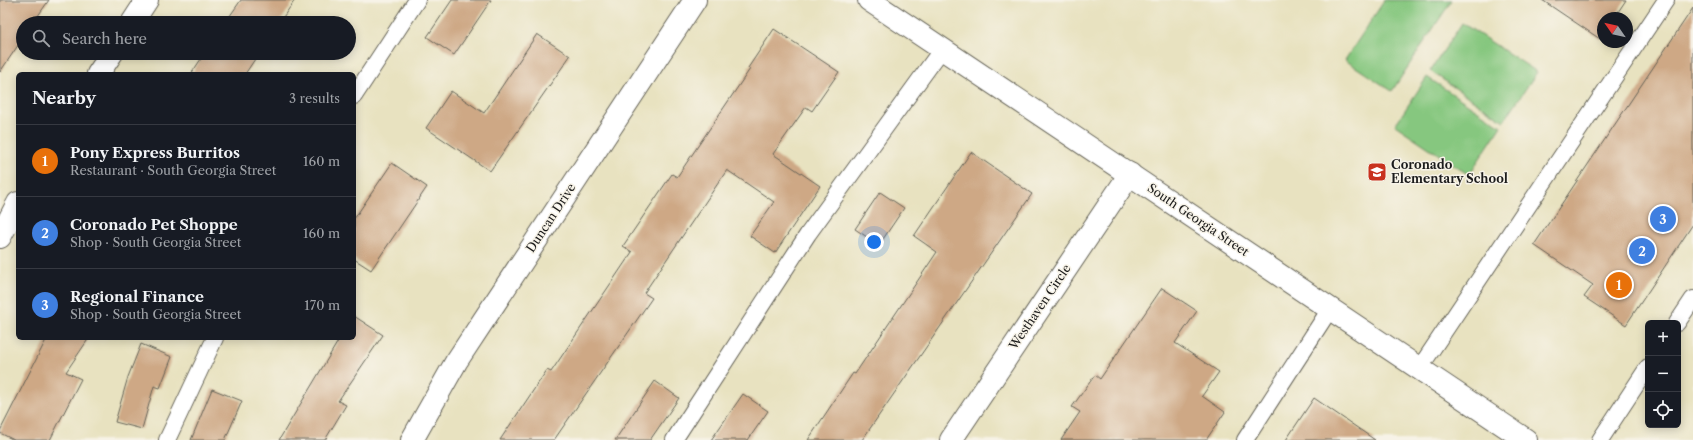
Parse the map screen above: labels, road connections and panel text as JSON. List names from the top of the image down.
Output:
{
  "streets": {
    "street": ["Duncan Drive", "South Georgia Street", "Westhaven Circle"]
  },
  "crossings": [
    ["South Georgia Street", "Westhaven Circle"]
  ],
  "places": {
    "school or university": ["Coronado Elementary School"]
  },
  "north": "top left",
  "page": {
    "search": "Search here",
    "heading": ["Nearby", "3 results"],
    "list": [
      {
        "mark": "1",
        "name": "Pony Express Burritos",
        "note": "Restaurant · South Georgia Street",
        "value": "160 m"
      },
      {
        "mark": "2",
        "name": "Coronado Pet Shoppe",
        "note": "Shop · South Georgia Street",
        "value": "160 m"
      },
      {
        "mark": "3",
        "name": "Regional Finance",
        "note": "Shop · South Georgia Street",
        "value": "170 m"
      }
    ],
    "pins": ["3", "2", "1"],
    "map_buttons": ["+", "−"]
  }
}
